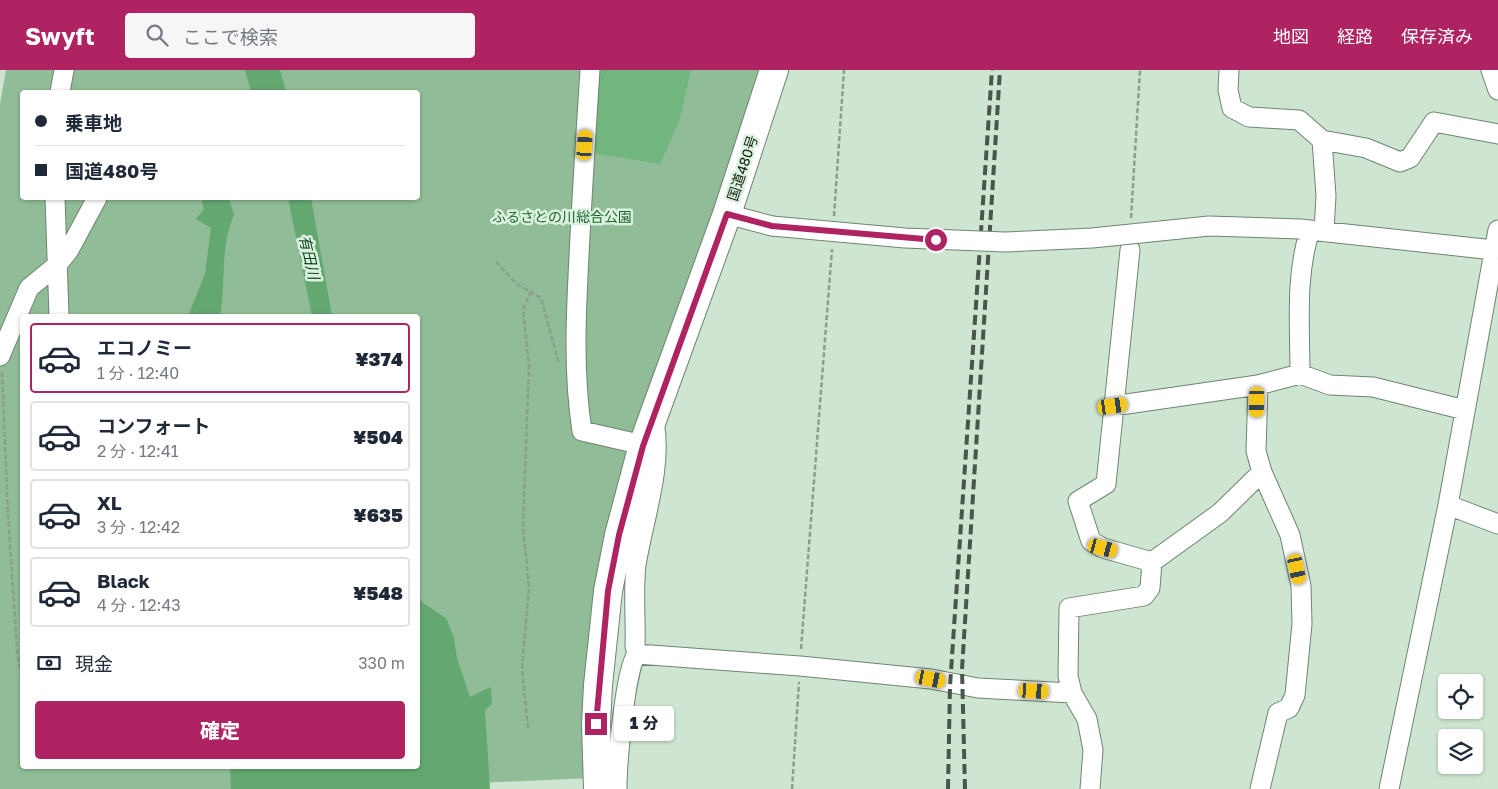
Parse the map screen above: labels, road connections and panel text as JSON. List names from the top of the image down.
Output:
{
  "streets": {
    "highway": ["国道480号"]
  },
  "water": ["有田川"],
  "parks": ["ふるさとの川総合公園"],
  "page": {
    "header": "Swyft",
    "search": "ここで検索",
    "nav": ["地図", "経路", "保存済み"],
    "banner": ["乗車地", "国道480号"],
    "list": [
      {
        "name": "エコノミー",
        "note": "1 分 · 12:40",
        "value": "¥374"
      },
      {
        "name": "コンフォート",
        "note": "2 分 · 12:41",
        "value": "¥504"
      },
      {
        "name": "XL",
        "note": "3 分 · 12:42",
        "value": "¥635"
      },
      {
        "name": "Black",
        "note": "4 分 · 12:43",
        "value": "¥548"
      }
    ],
    "pay": ["現金", "330 m"],
    "buttons": "確定",
    "bubble": "1 分"
  }
}
